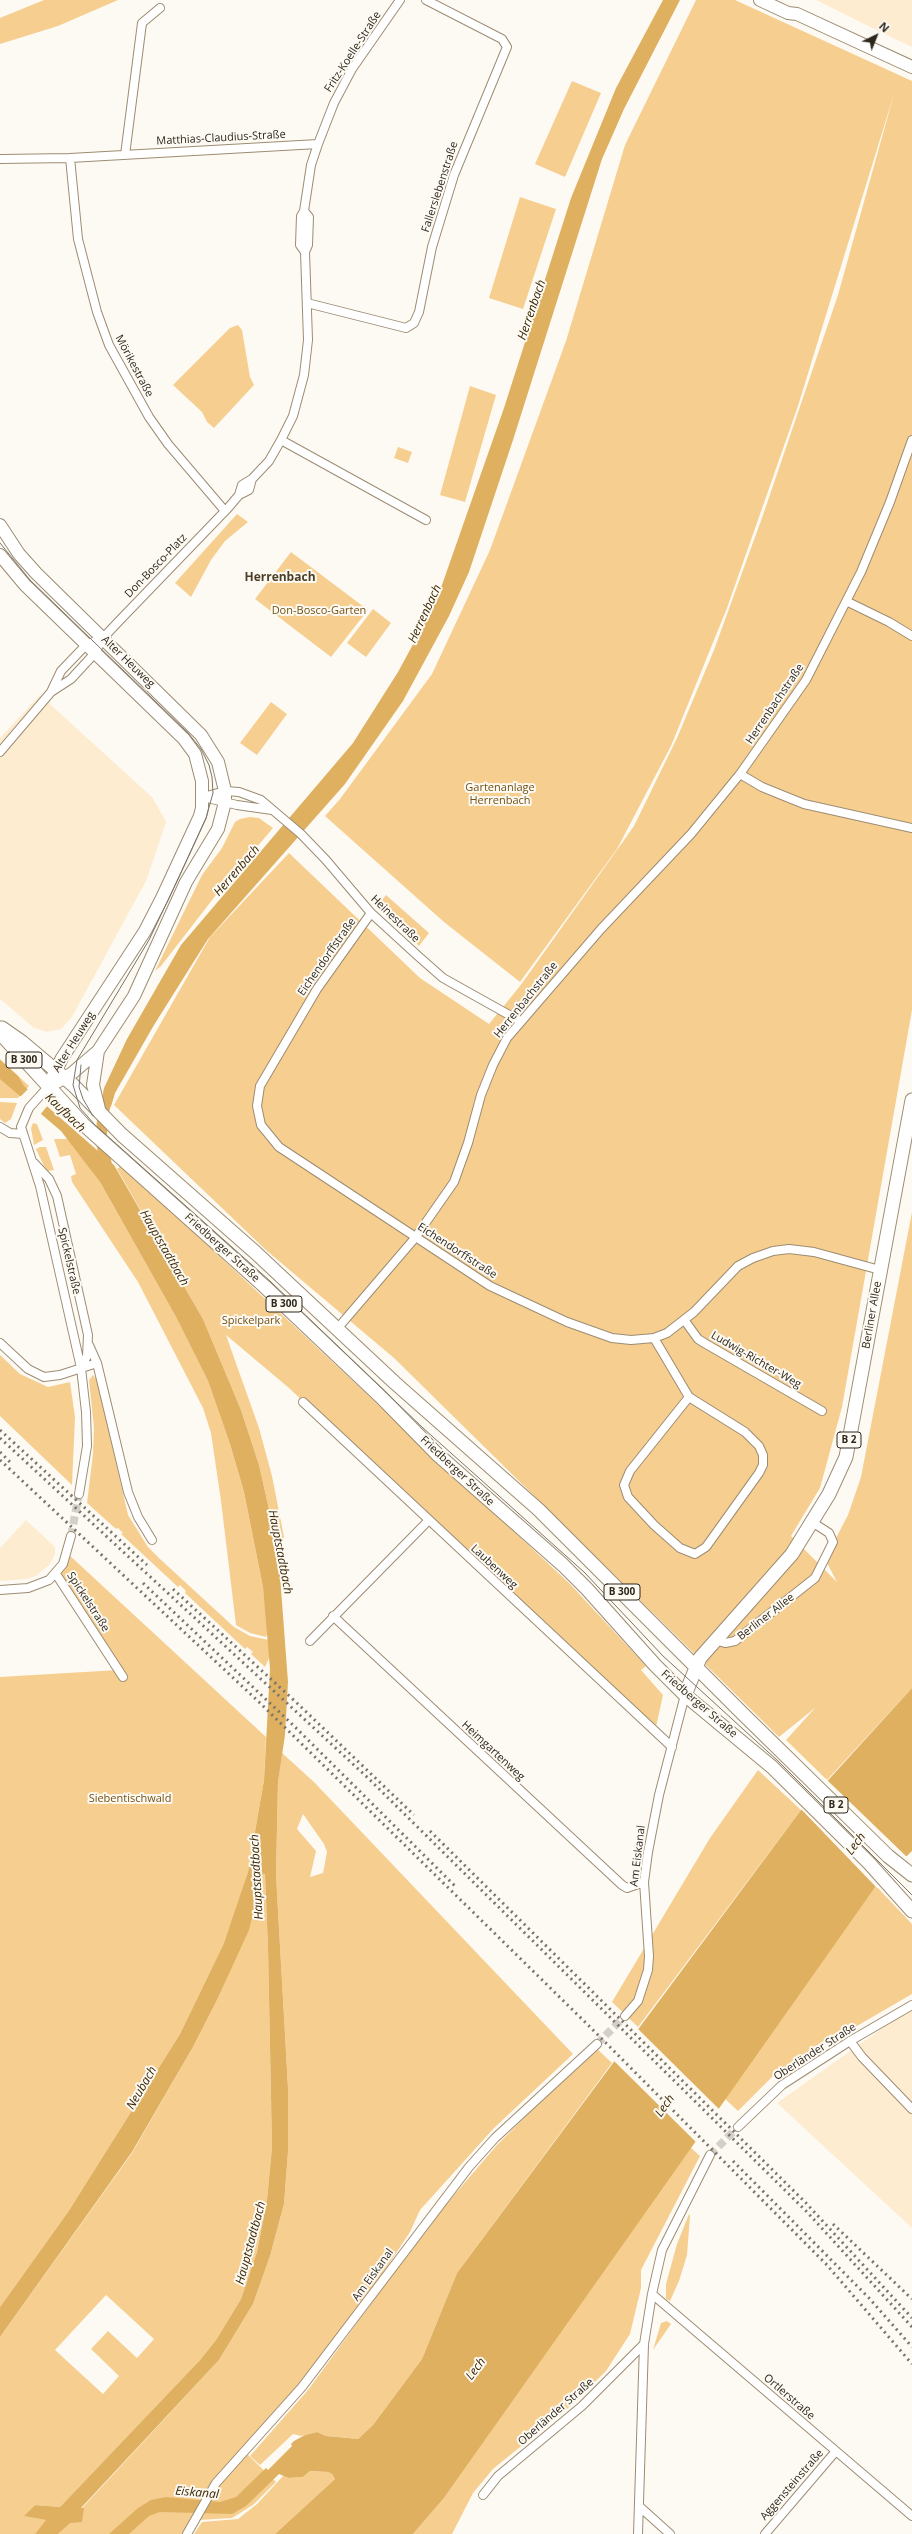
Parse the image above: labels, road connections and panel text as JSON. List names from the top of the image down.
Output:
{
  "streets": {
    "main road": [
      "B 300",
      "Friedberger Straße",
      "Berliner Allee",
      "B 2"
    ],
    "street": [
      "Fritz-Koelle-Straße",
      "Matthias-Claudius-Straße",
      "Fallerslebenstraße",
      "Mörikestraße",
      "Don-Bosco-Platz",
      "Alter Heuweg",
      "Herrenbachstraße",
      "Heinestraße",
      "Eichendorffstraße",
      "Spickelstraße",
      "Ludwig-Richter-Weg",
      "Laubenweg",
      "Heimgartenweg",
      "Am Eiskanal",
      "Oberländer Straße",
      "Ortlerstraße",
      "Aggensteinstraße"
    ]
  },
  "crossings": [
    ["Fritz-Koelle-Straße", "Matthias-Claudius-Straße"],
    ["Fritz-Koelle-Straße", "Fallerslebenstraße"],
    ["Fritz-Koelle-Straße", "Mörikestraße"],
    ["Fritz-Koelle-Straße", "Don-Bosco-Platz"],
    ["Matthias-Claudius-Straße", "Mörikestraße"],
    ["Mörikestraße", "Don-Bosco-Platz"],
    ["Don-Bosco-Platz", "Alter Heuweg"],
    ["Alter Heuweg", "Heinestraße"],
    ["Alter Heuweg", "Friedberger Straße"],
    ["Alter Heuweg", "Spickelstraße"],
    ["Herrenbachstraße", "Heinestraße"],
    ["Herrenbachstraße", "Eichendorffstraße"],
    ["Herrenbachstraße", "Friedberger Straße"],
    ["Heinestraße", "Eichendorffstraße"],
    ["Eichendorffstraße", "Berliner Allee"],
    ["Eichendorffstraße", "Ludwig-Richter-Weg"],
    ["Friedberger Straße", "Spickelstraße"],
    ["Friedberger Straße", "Berliner Allee"],
    ["Friedberger Straße", "Am Eiskanal"],
    ["Berliner Allee", "Am Eiskanal"],
    ["Laubenweg", "Am Eiskanal"],
    ["Heimgartenweg", "Am Eiskanal"],
    ["Ortlerstraße", "Aggensteinstraße"]
  ],
  "districts": ["Herrenbach"],
  "water": [
    "Herrenbach",
    "Kaufbach",
    "Hauptstadtbach",
    "Lech",
    "Neubach",
    "Eiskanal"
  ],
  "parks": [
    "Don-Bosco-Garten",
    "Gartenanlage Herrenbach",
    "Spickelpark",
    "Siebentischwald"
  ],
  "north": "top right"
}
